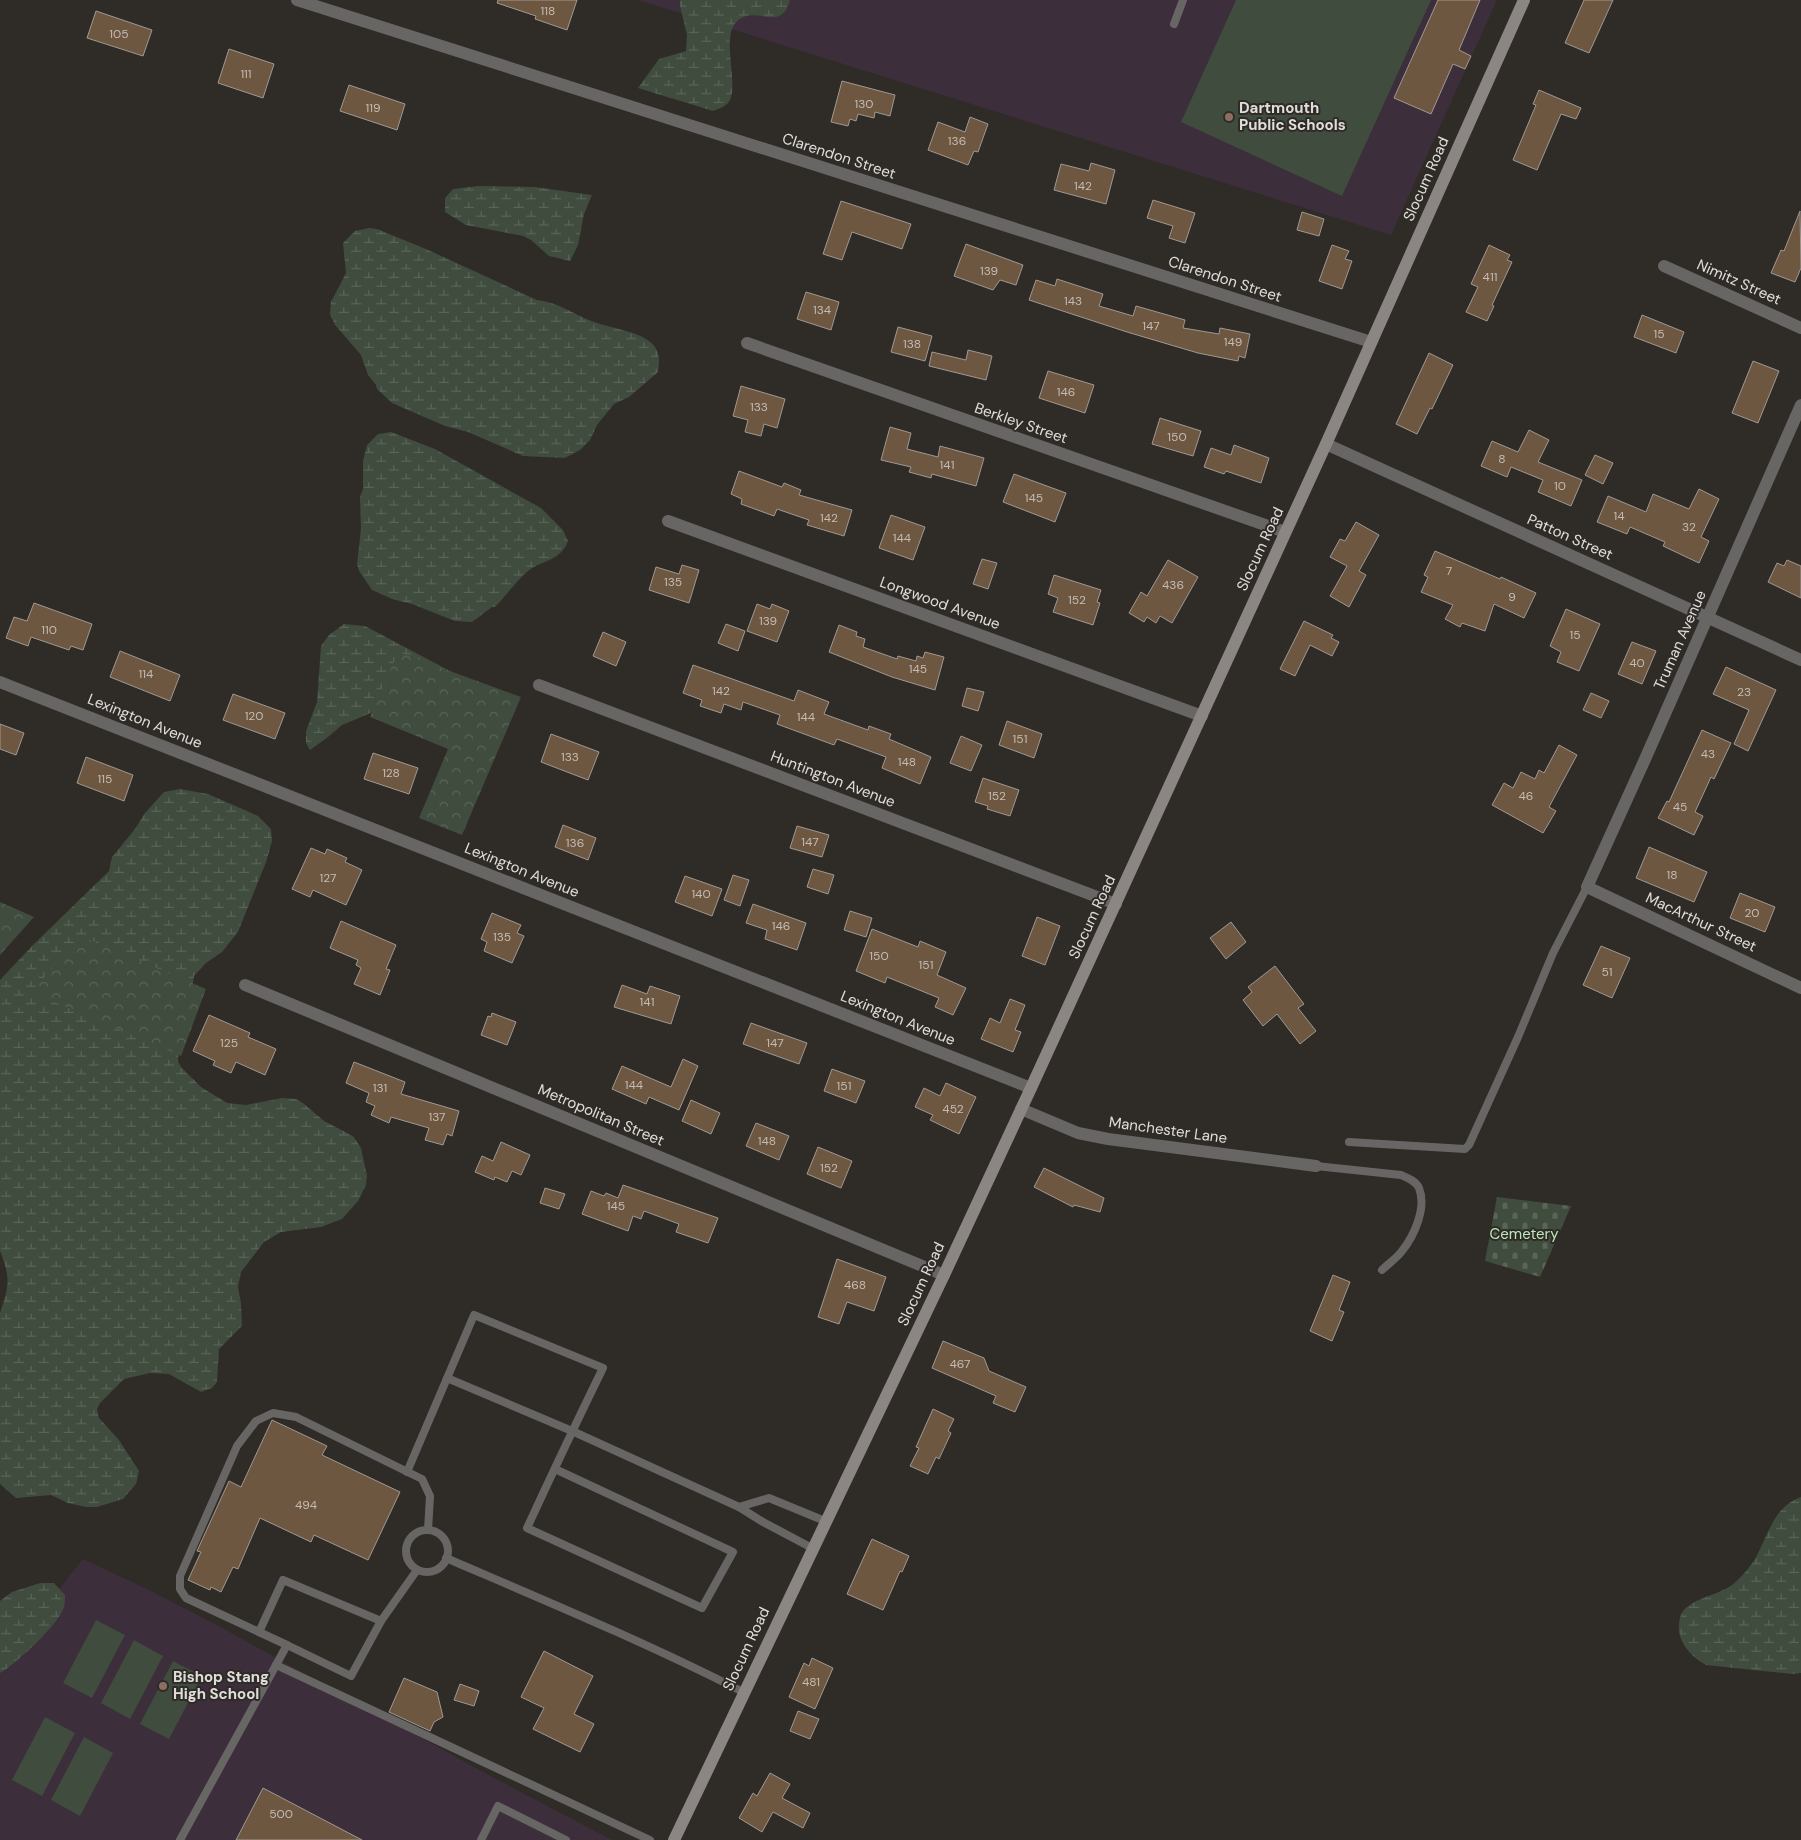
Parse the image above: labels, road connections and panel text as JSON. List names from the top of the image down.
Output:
{
  "streets": {
    "main road": ["Slocum Road"],
    "street": [
      "Clarendon Street",
      "Nimitz Street",
      "Berkley Street",
      "Patton Street",
      "Longwood Avenue",
      "Truman Avenue",
      "Lexington Avenue",
      "Huntington Avenue",
      "MacArthur Street",
      "Metropolitan Street",
      "Manchester Lane"
    ]
  },
  "crossings": [
    ["Clarendon Street", "Slocum Road"],
    ["Slocum Road", "Berkley Street"],
    ["Slocum Road", "Patton Street"],
    ["Slocum Road", "Longwood Avenue"],
    ["Slocum Road", "Lexington Avenue"],
    ["Slocum Road", "Huntington Avenue"],
    ["Slocum Road", "Metropolitan Street"],
    ["Slocum Road", "Manchester Lane"],
    ["Patton Street", "Truman Avenue"],
    ["Truman Avenue", "MacArthur Street"]
  ],
  "parks": ["Cemetery"],
  "places": ["Dartmouth Public Schools", "Bishop Stang High School"],
  "house_numbers": [
    "118",
    "105",
    "111",
    "130",
    "119",
    "136",
    "142",
    "139",
    "411",
    "143",
    "134",
    "147",
    "15",
    "149",
    "138",
    "146",
    "133",
    "150",
    "8",
    "141",
    "10",
    "145",
    "14",
    "142",
    "32",
    "144",
    "7",
    "135",
    "436",
    "9",
    "152",
    "139",
    "110",
    "15",
    "40",
    "145",
    "114",
    "142",
    "23",
    "120",
    "144",
    "151",
    "43",
    "133",
    "148",
    "128",
    "115",
    "152",
    "46",
    "45",
    "147",
    "136",
    "18",
    "127",
    "140",
    "20",
    "146",
    "135",
    "150",
    "151",
    "51",
    "141",
    "125",
    "147",
    "144",
    "151",
    "131",
    "452",
    "137",
    "148",
    "152",
    "145",
    "468",
    "467",
    "494",
    "481",
    "500"
  ]
}
